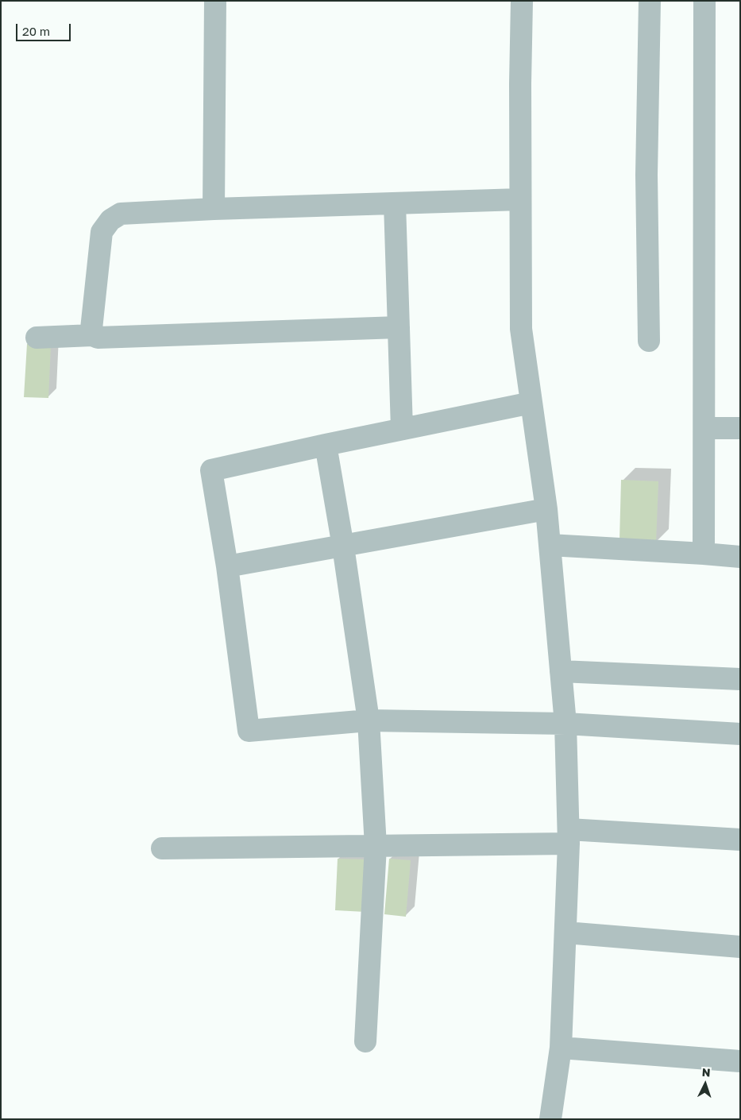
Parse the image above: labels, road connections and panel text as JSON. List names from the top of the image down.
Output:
{
  "scale_bar": "20 m",
  "north": "top"
}
